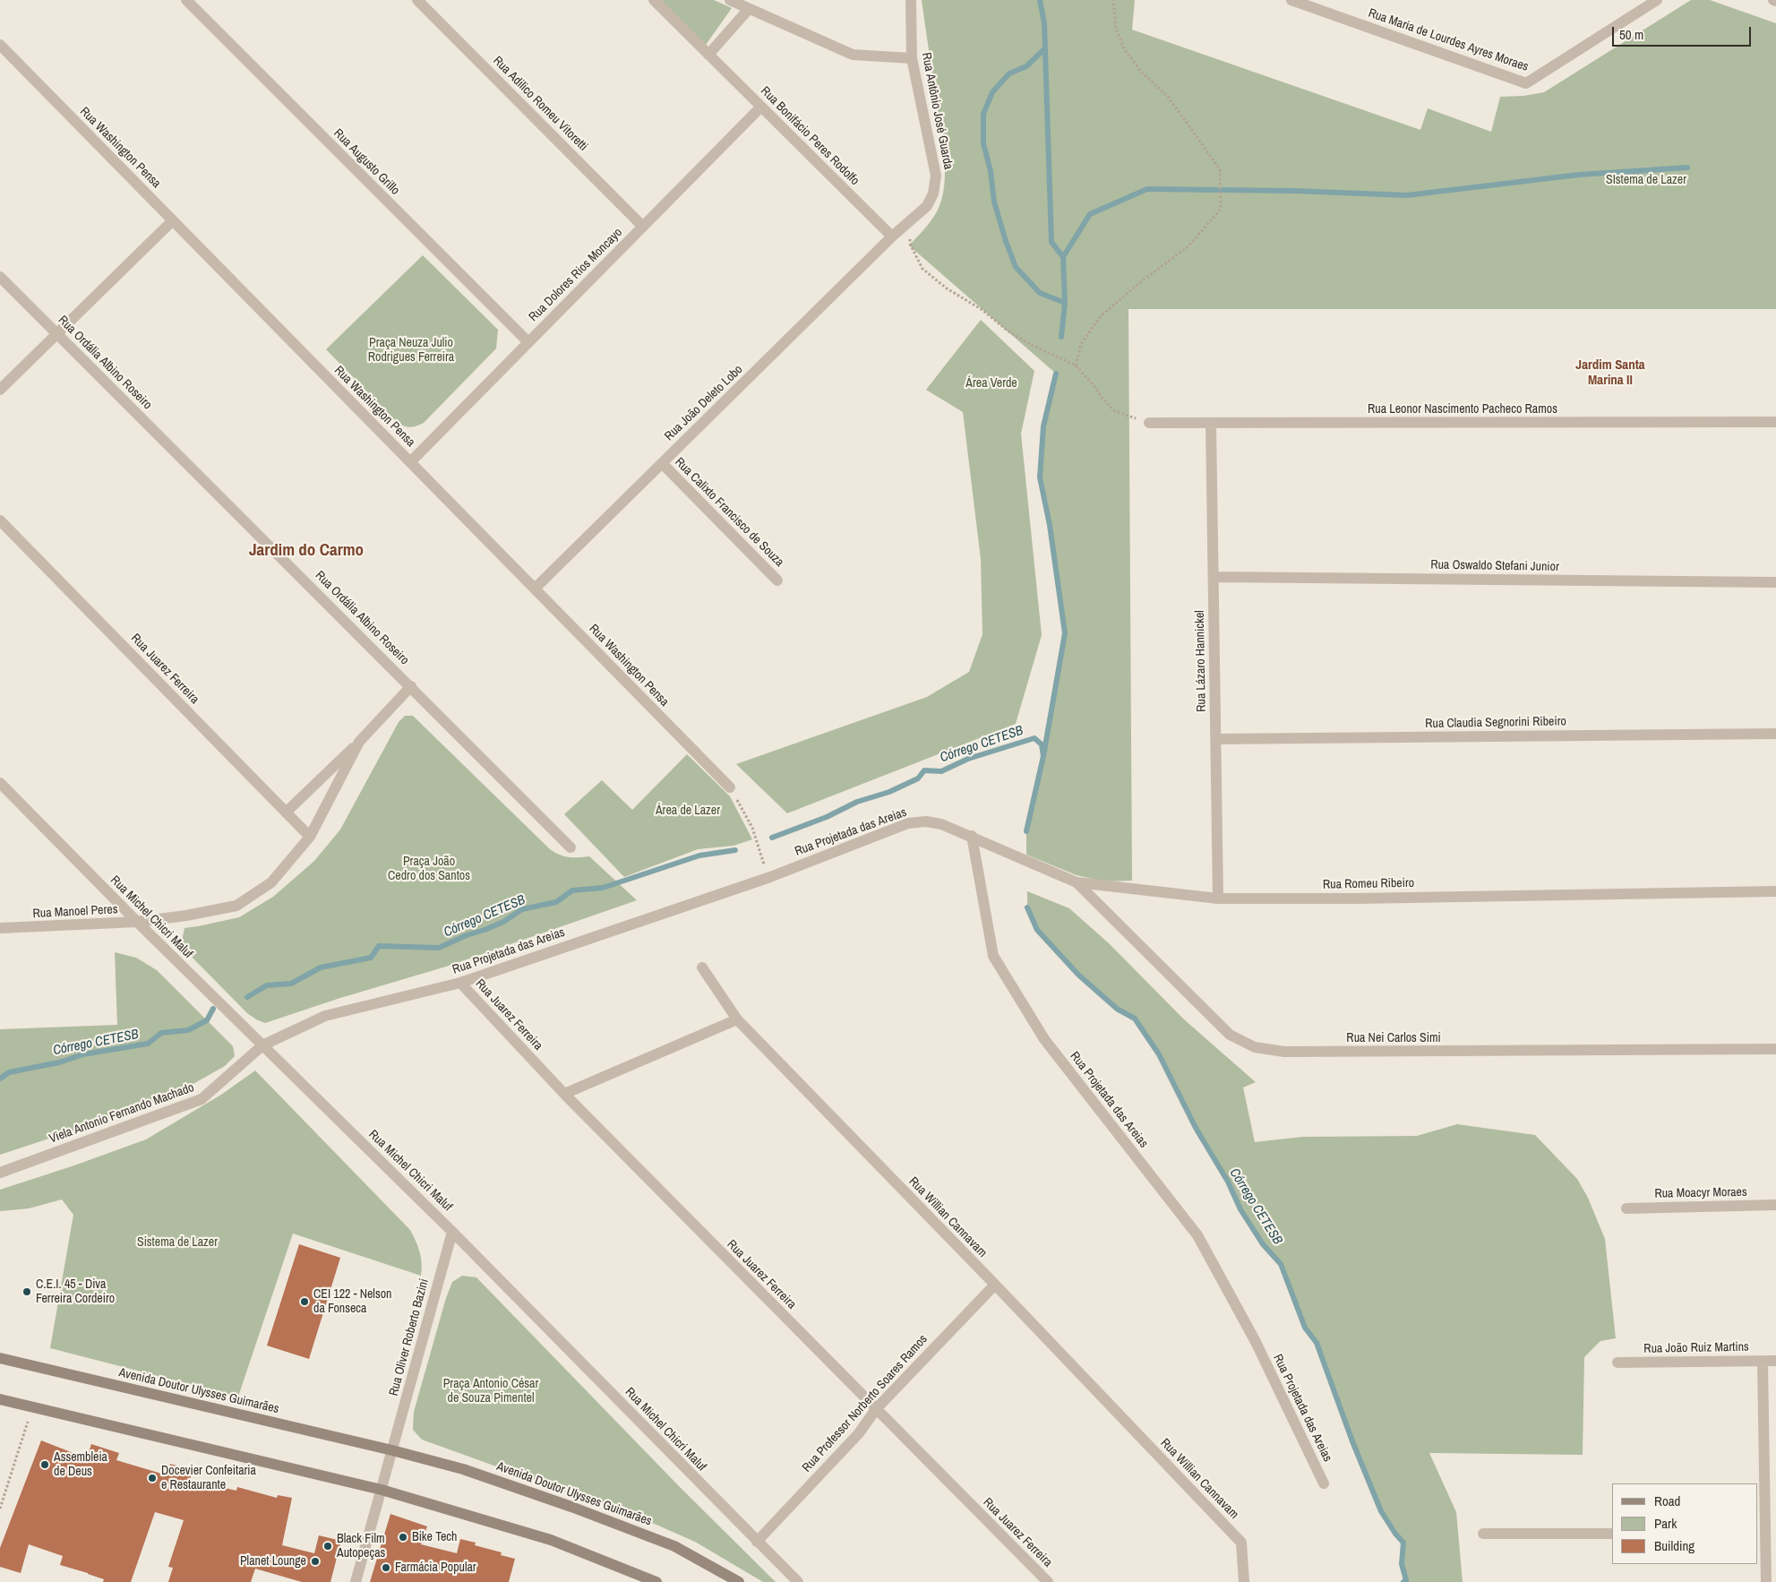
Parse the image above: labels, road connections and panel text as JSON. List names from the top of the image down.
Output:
{
  "streets": {
    "main road": ["Avenida Doutor Ulysses Guimarães"],
    "street": [
      "Rua Maria de Lourdes Ayres Moraes",
      "Rua Adilico Romeu Vitoretti",
      "Rua Antônio José Guarda",
      "Rua Bonifácio Peres Rodolfo",
      "Rua Washington Pensa",
      "Rua Augusto Grillo",
      "Rua Dolores Rios Moncayo",
      "Rua Ordália Albino Roseiro",
      "Rua João Deleto Lobo",
      "Rua Leonor Nascimento Pacheco Ramos",
      "Rua Calixto Francisco de Souza",
      "Rua Oswaldo Stefani Junior",
      "Rua Lázaro Hannickel",
      "Rua Juarez Ferreira",
      "Rua Claudia Segnorini Ribeiro",
      "Rua Projetada das Areias",
      "Rua Romeu Ribeiro",
      "Rua Manoel Peres",
      "Rua Michel Chicri Maluf",
      "Rua Nei Carlos Simi",
      "Viela Antonio Fernando Machado",
      "Rua Moacyr Moraes",
      "Rua Willian Cannavam",
      "Rua Oliver Roberto Bazini",
      "Rua João Ruiz Martins",
      "Rua Professor Norberto Soares Ramos"
    ]
  },
  "crossings": [
    ["Rua Adilico Romeu Vitoretti", "Rua Dolores Rios Moncayo"],
    ["Rua Antônio José Guarda", "Rua Bonifácio Peres Rodolfo"],
    ["Rua Antônio José Guarda", "Rua João Deleto Lobo"],
    ["Rua Bonifácio Peres Rodolfo", "Rua Dolores Rios Moncayo"],
    ["Rua Bonifácio Peres Rodolfo", "Rua João Deleto Lobo"],
    ["Rua Washington Pensa", "Rua Dolores Rios Moncayo"],
    ["Rua Washington Pensa", "Rua João Deleto Lobo"],
    ["Rua Augusto Grillo", "Rua Dolores Rios Moncayo"],
    ["Rua Ordália Albino Roseiro", "Rua Manoel Peres"],
    ["Rua João Deleto Lobo", "Rua Calixto Francisco de Souza"],
    ["Rua Leonor Nascimento Pacheco Ramos", "Rua Lázaro Hannickel"],
    ["Rua Oswaldo Stefani Junior", "Rua Lázaro Hannickel"],
    ["Rua Lázaro Hannickel", "Rua Claudia Segnorini Ribeiro"],
    ["Rua Lázaro Hannickel", "Rua Romeu Ribeiro"],
    ["Rua Juarez Ferreira", "Rua Projetada das Areias"],
    ["Rua Juarez Ferreira", "Rua Manoel Peres"],
    ["Rua Juarez Ferreira", "Rua Professor Norberto Soares Ramos"],
    ["Rua Projetada das Areias", "Rua Romeu Ribeiro"],
    ["Rua Projetada das Areias", "Rua Michel Chicri Maluf"],
    ["Rua Projetada das Areias", "Viela Antonio Fernando Machado"],
    ["Rua Romeu Ribeiro", "Rua Nei Carlos Simi"],
    ["Rua Manoel Peres", "Rua Michel Chicri Maluf"],
    ["Rua Michel Chicri Maluf", "Viela Antonio Fernando Machado"],
    ["Rua Michel Chicri Maluf", "Rua Oliver Roberto Bazini"],
    ["Rua Michel Chicri Maluf", "Rua Professor Norberto Soares Ramos"],
    ["Rua Willian Cannavam", "Rua Professor Norberto Soares Ramos"],
    ["Rua Oliver Roberto Bazini", "Avenida Doutor Ulysses Guimarães"]
  ],
  "districts": ["Jardim Santa Marina II", "Jardim do Carmo"],
  "water": ["Córrego CETESB"],
  "parks": [
    "SIstema de Lazer",
    "Praça Neuza Julio Rodrigues Ferreira",
    "Área Verde",
    "Área de Lazer",
    "Praça João Cedro dos Santos",
    "Sistema de Lazer",
    "Praça Antonio César de Souza Pimentel"
  ],
  "places": [
    "C.E.I. 45 - Diva Ferreira Cordeiro",
    "CEI 122 - Nelson da Fonseca",
    "Assembleia de Deus",
    "Docevier Confeitaria e Restaurante",
    "Bike Tech",
    "Black Film Autopeças",
    "Planet Lounge",
    "Farmácia Popular"
  ],
  "legend": ["Road", "Park", "Building"],
  "scale_bar": "50 m"
}
